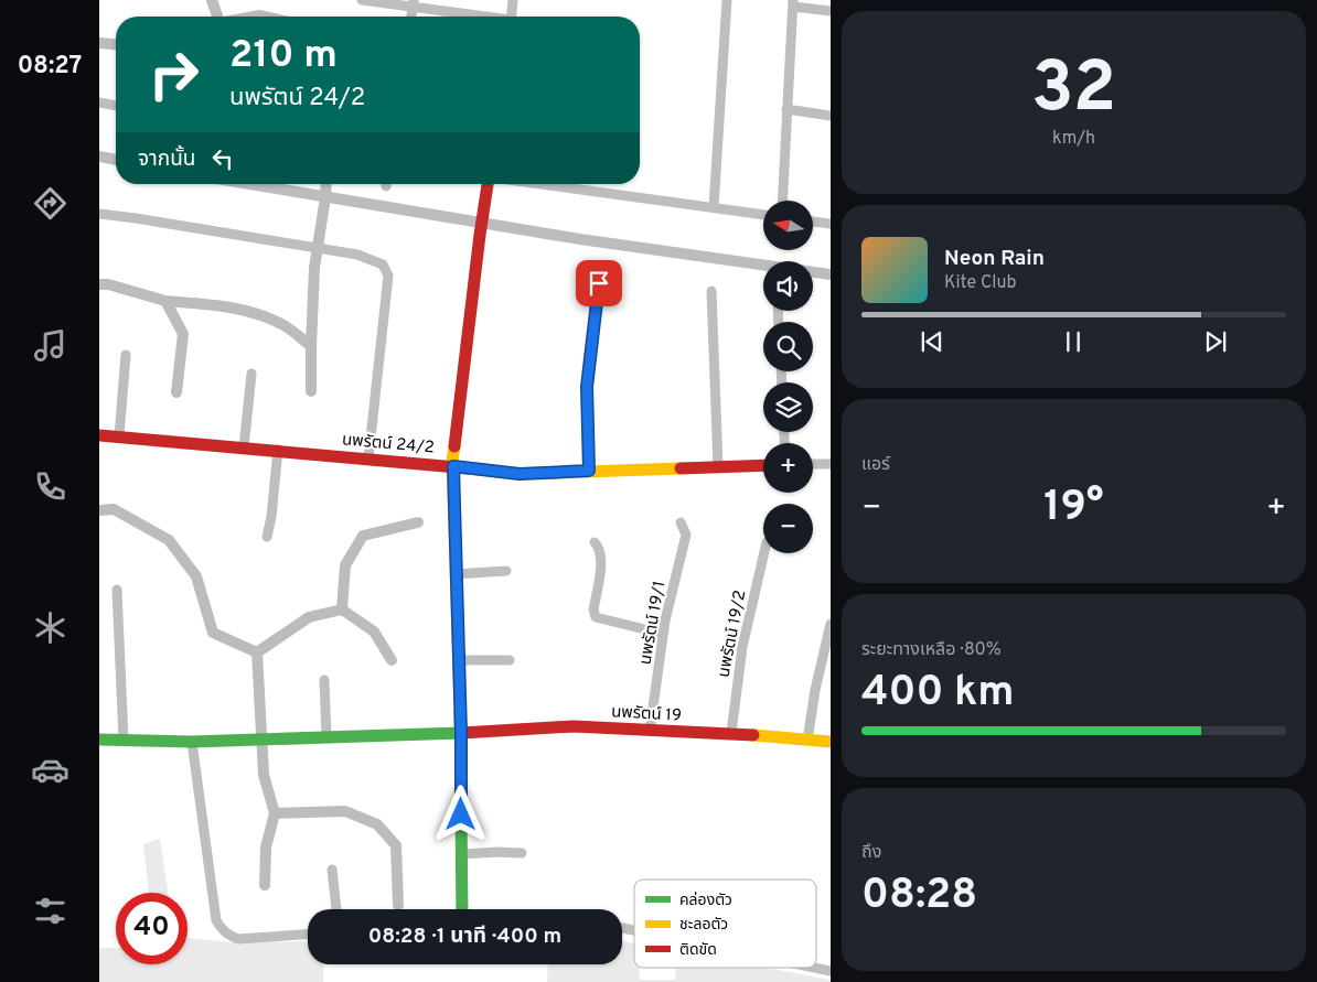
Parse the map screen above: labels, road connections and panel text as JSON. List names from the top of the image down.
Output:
{
  "streets": {
    "street": [
      "นพรัตน์ 24/2",
      "นพรัตน์ 19/1",
      "นพรัตน์ 19/2",
      "นพรัตน์ 19"
    ]
  },
  "crossings": [
    ["นพรัตน์ 19/1", "นพรัตน์ 19"],
    ["นพรัตน์ 19/2", "นพรัตน์ 19"]
  ],
  "legend": ["คล่องตัว", "ชะลอตัว", "ติดขัด"],
  "north": "left",
  "page": {
    "tabs": "08:27",
    "tile": [
      ["32", "km/h"],
      "แอร์",
      ["ระยะทางเหลือ · 80%", "400 km"],
      ["ถึง", "08:28"]
    ],
    "turn": ["210 m", "นพรัตน์ 24/2"],
    "then": "จากนั้น",
    "map_buttons": ["+", "−"],
    "song": ["Neon Rain", "Kite Club"],
    "heat": ["−", "19°", "+"],
    "limit": "40",
    "trip": "08:28 · 1 นาที · 400 m"
  }
}
